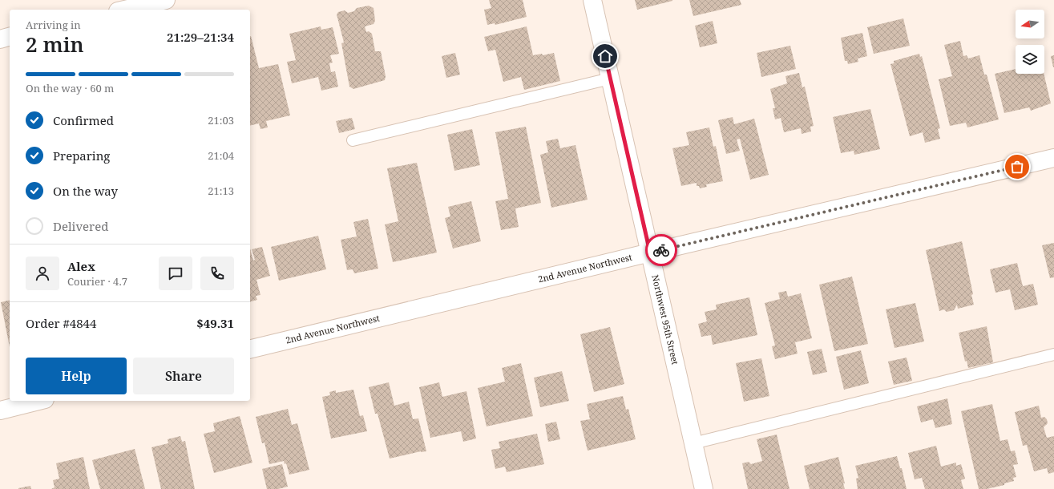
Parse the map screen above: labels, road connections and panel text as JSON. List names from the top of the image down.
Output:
{
  "streets": {
    "street": ["2nd Avenue Northwest", "Northwest 95th Street"]
  },
  "crossings": [
    ["2nd Avenue Northwest", "Northwest 95th Street"]
  ],
  "north": "left",
  "page": {
    "heading": ["2 min", "Arriving in", "21:29–21:34"],
    "panel": [
      "Alex",
      "Courier · 4.7",
      "Order #4844",
      "$49.31"
    ],
    "bar": "On the way · 60 m",
    "list": [
      ["Confirmed", "21:03"],
      ["Preparing", "21:04"],
      ["On the way", "21:13"],
      "Delivered"
    ],
    "buttons": ["Help", "Share"]
  }
}
